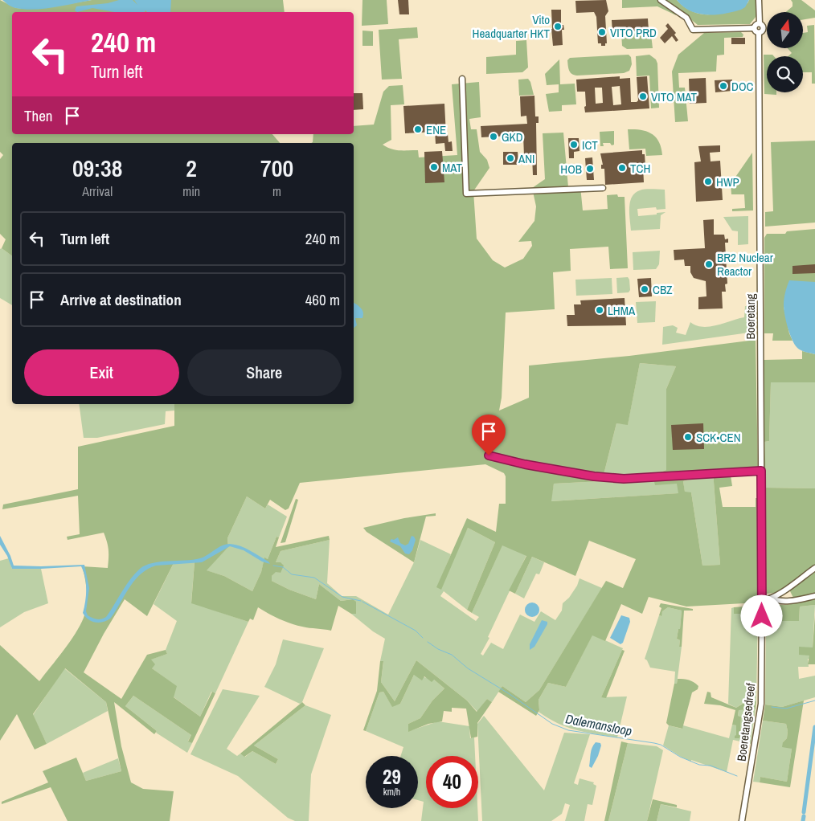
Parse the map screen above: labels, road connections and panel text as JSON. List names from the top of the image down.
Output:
{
  "streets": {
    "street": ["Boeretang", "Boeretangsedreef"]
  },
  "crossings": [
    ["Boeretang", "Boeretangsedreef"]
  ],
  "water": ["Dalemansloop"],
  "places": [
    "Vito Headquarter HKT",
    "VITO PRD",
    "DOC",
    "VITO MAT",
    "ENE",
    "GKD",
    "ICT",
    "ANI",
    "MAT",
    "TCH",
    "HOB",
    "HWP",
    "BR2 Nuclear Reactor",
    "CBZ",
    "LHMA",
    "SCK•CEN"
  ],
  "north": "top",
  "page": {
    "turn": ["240 m", "Turn left"],
    "then": "Then",
    "eta": [
      "09:38",
      "Arrival",
      "2",
      "min",
      "700",
      "m"
    ],
    "list": [
      {
        "name": "Turn left",
        "value": "240 m"
      },
      {
        "name": "Arrive at destination",
        "value": "460 m"
      }
    ],
    "buttons": ["Exit", "Share"],
    "speed": "29 km/h",
    "limit": "40"
  }
}
